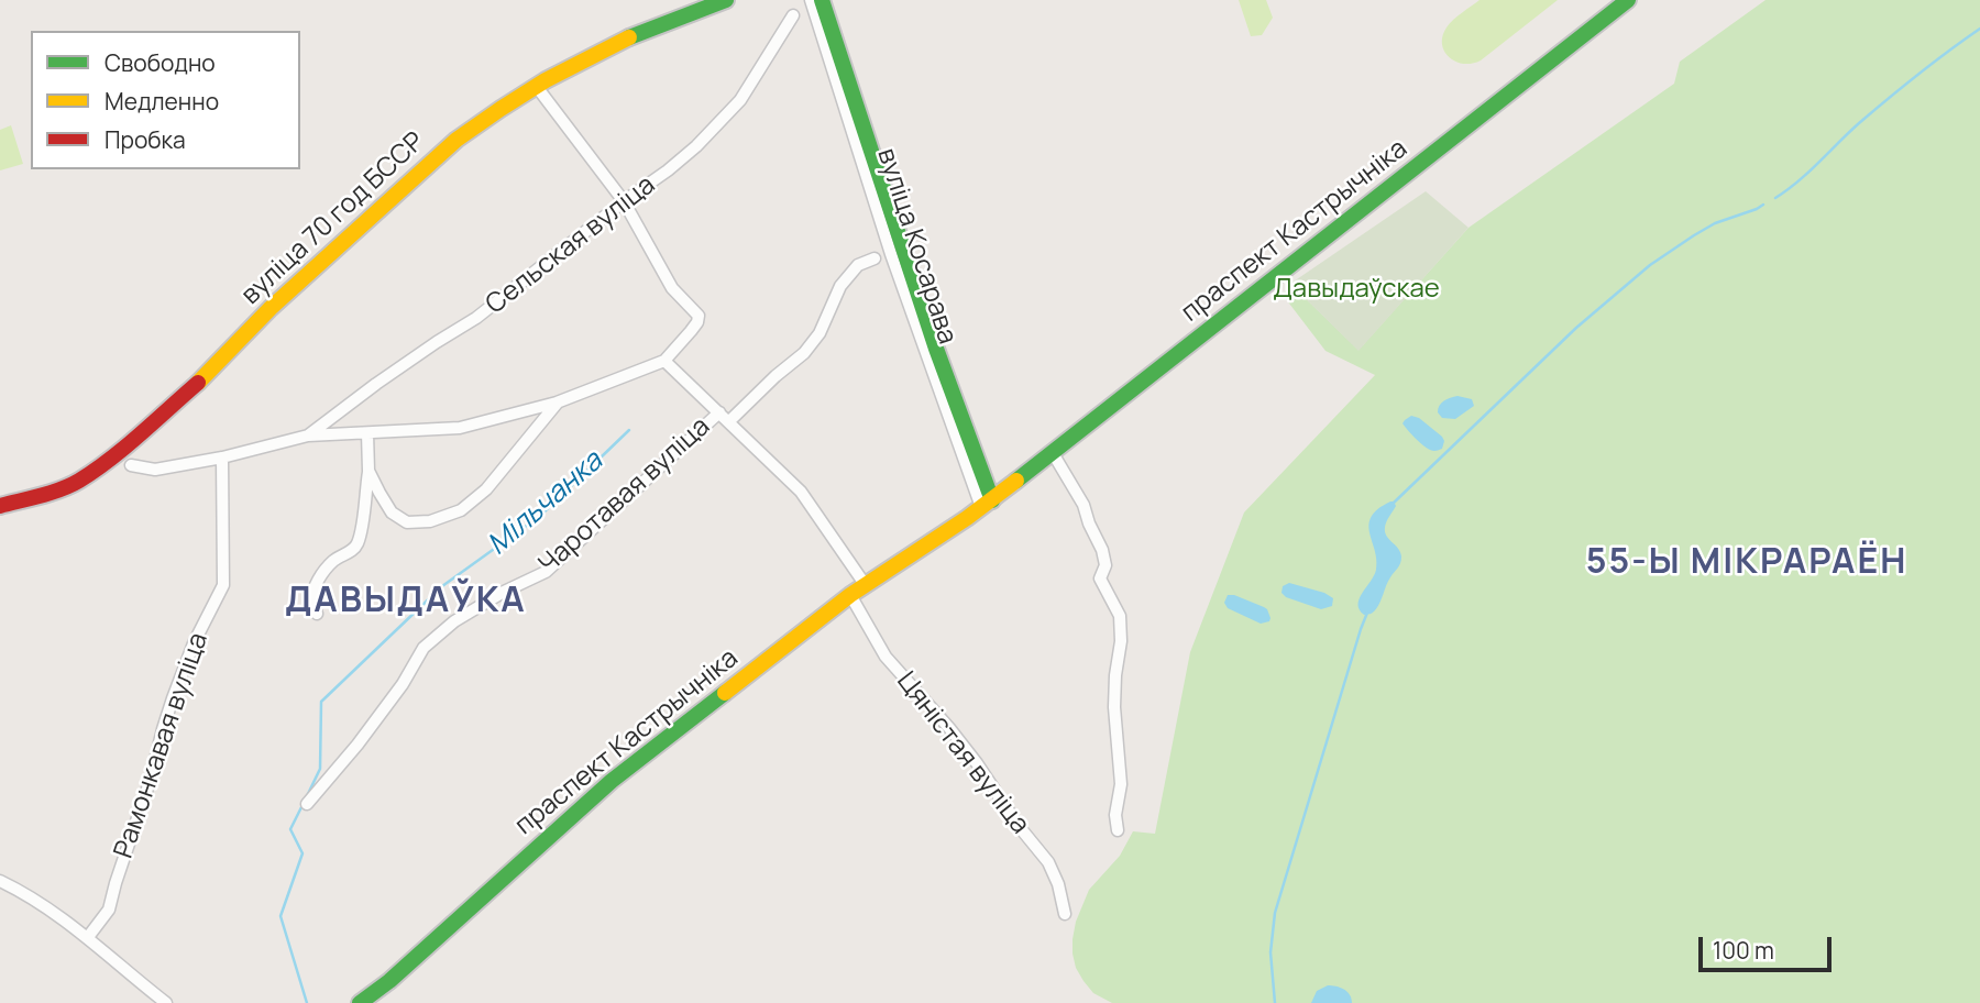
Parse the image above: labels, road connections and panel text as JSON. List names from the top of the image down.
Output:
{
  "streets": {
    "street": [
      "вуліца 70 год БССР",
      "праспект Кастрычніка",
      "Сельская вуліца",
      "вуліца Косарава",
      "Чаротавая вуліца",
      "Рамонкавая вуліца",
      "Цяністая вуліца"
    ]
  },
  "crossings": [
    ["праспект Кастрычніка", "вуліца Косарава"],
    ["праспект Кастрычніка", "Цяністая вуліца"]
  ],
  "districts": ["55-Ы МІКРАРАЁН", "ДАВЫДАЎКА"],
  "water": ["Мільчанка"],
  "parks": ["Давыдаўскае"],
  "legend": ["Свободно", "Медленно", "Пробка"],
  "scale_bar": "100 m"
}
